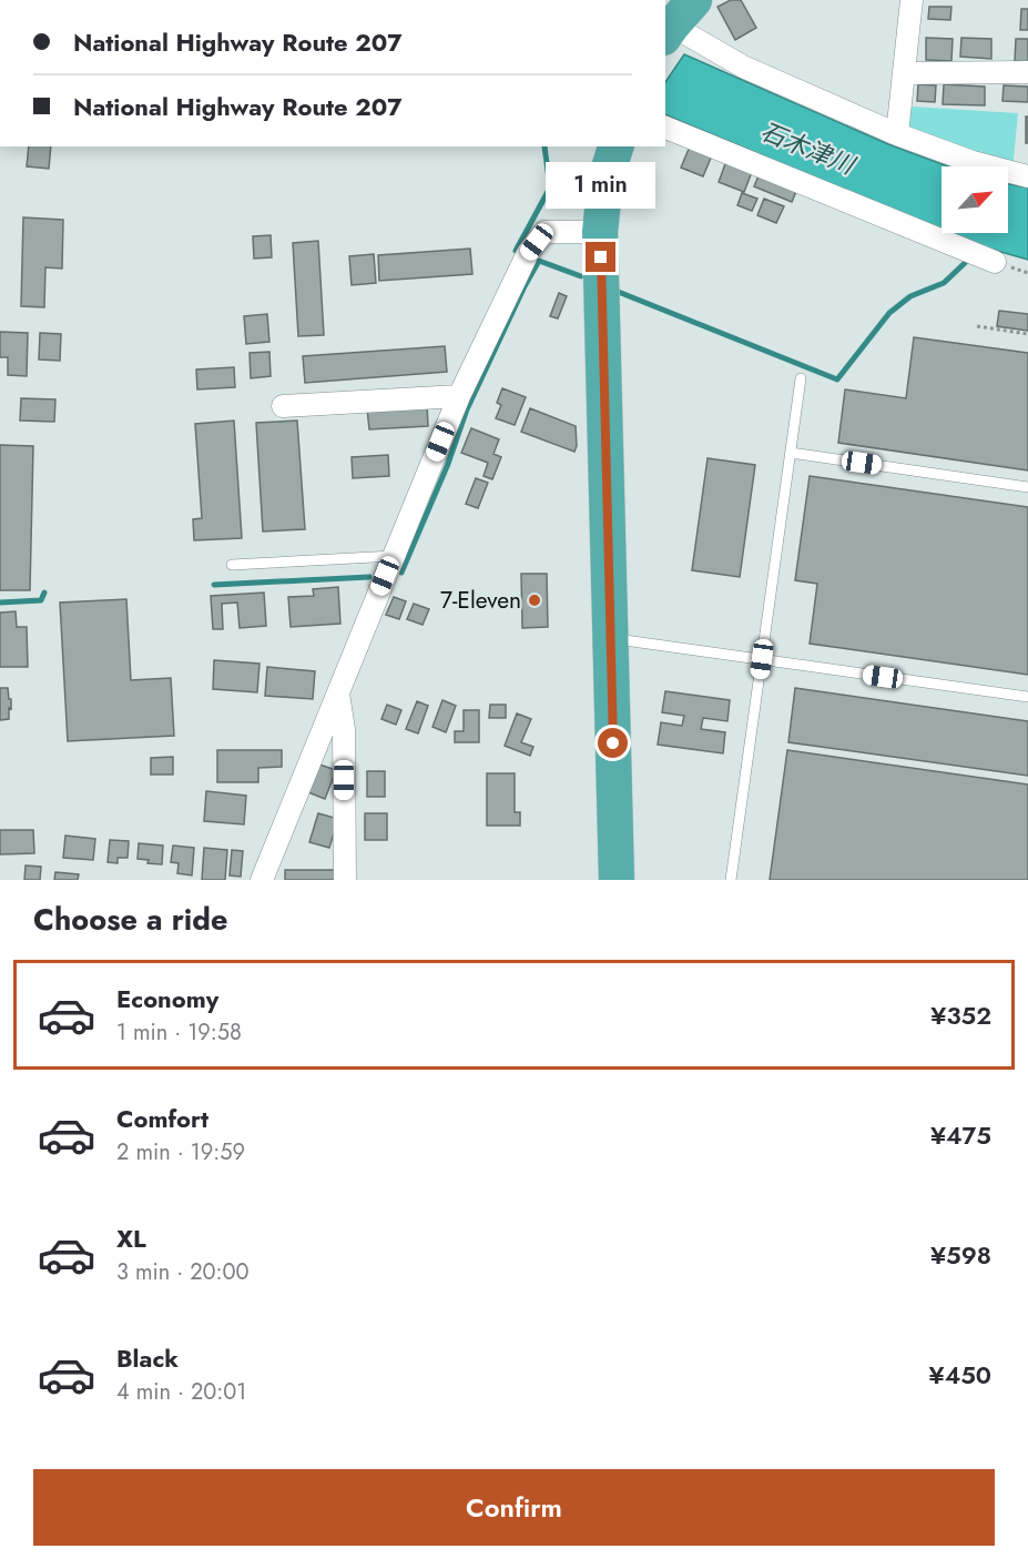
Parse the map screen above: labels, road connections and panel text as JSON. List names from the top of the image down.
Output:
{
  "water": ["石木津川"],
  "places": ["7-Eleven"],
  "north": "top right",
  "page": {
    "banner": ["National Highway Route 207", "National Highway Route 207"],
    "bubble": "1 min",
    "heading": "Choose a ride",
    "list": [
      {
        "name": "Economy",
        "note": "1 min · 19:58",
        "value": "¥352"
      },
      {
        "name": "Comfort",
        "note": "2 min · 19:59",
        "value": "¥475"
      },
      {
        "name": "XL",
        "note": "3 min · 20:00",
        "value": "¥598"
      },
      {
        "name": "Black",
        "note": "4 min · 20:01",
        "value": "¥450"
      }
    ],
    "buttons": "Confirm"
  }
}
